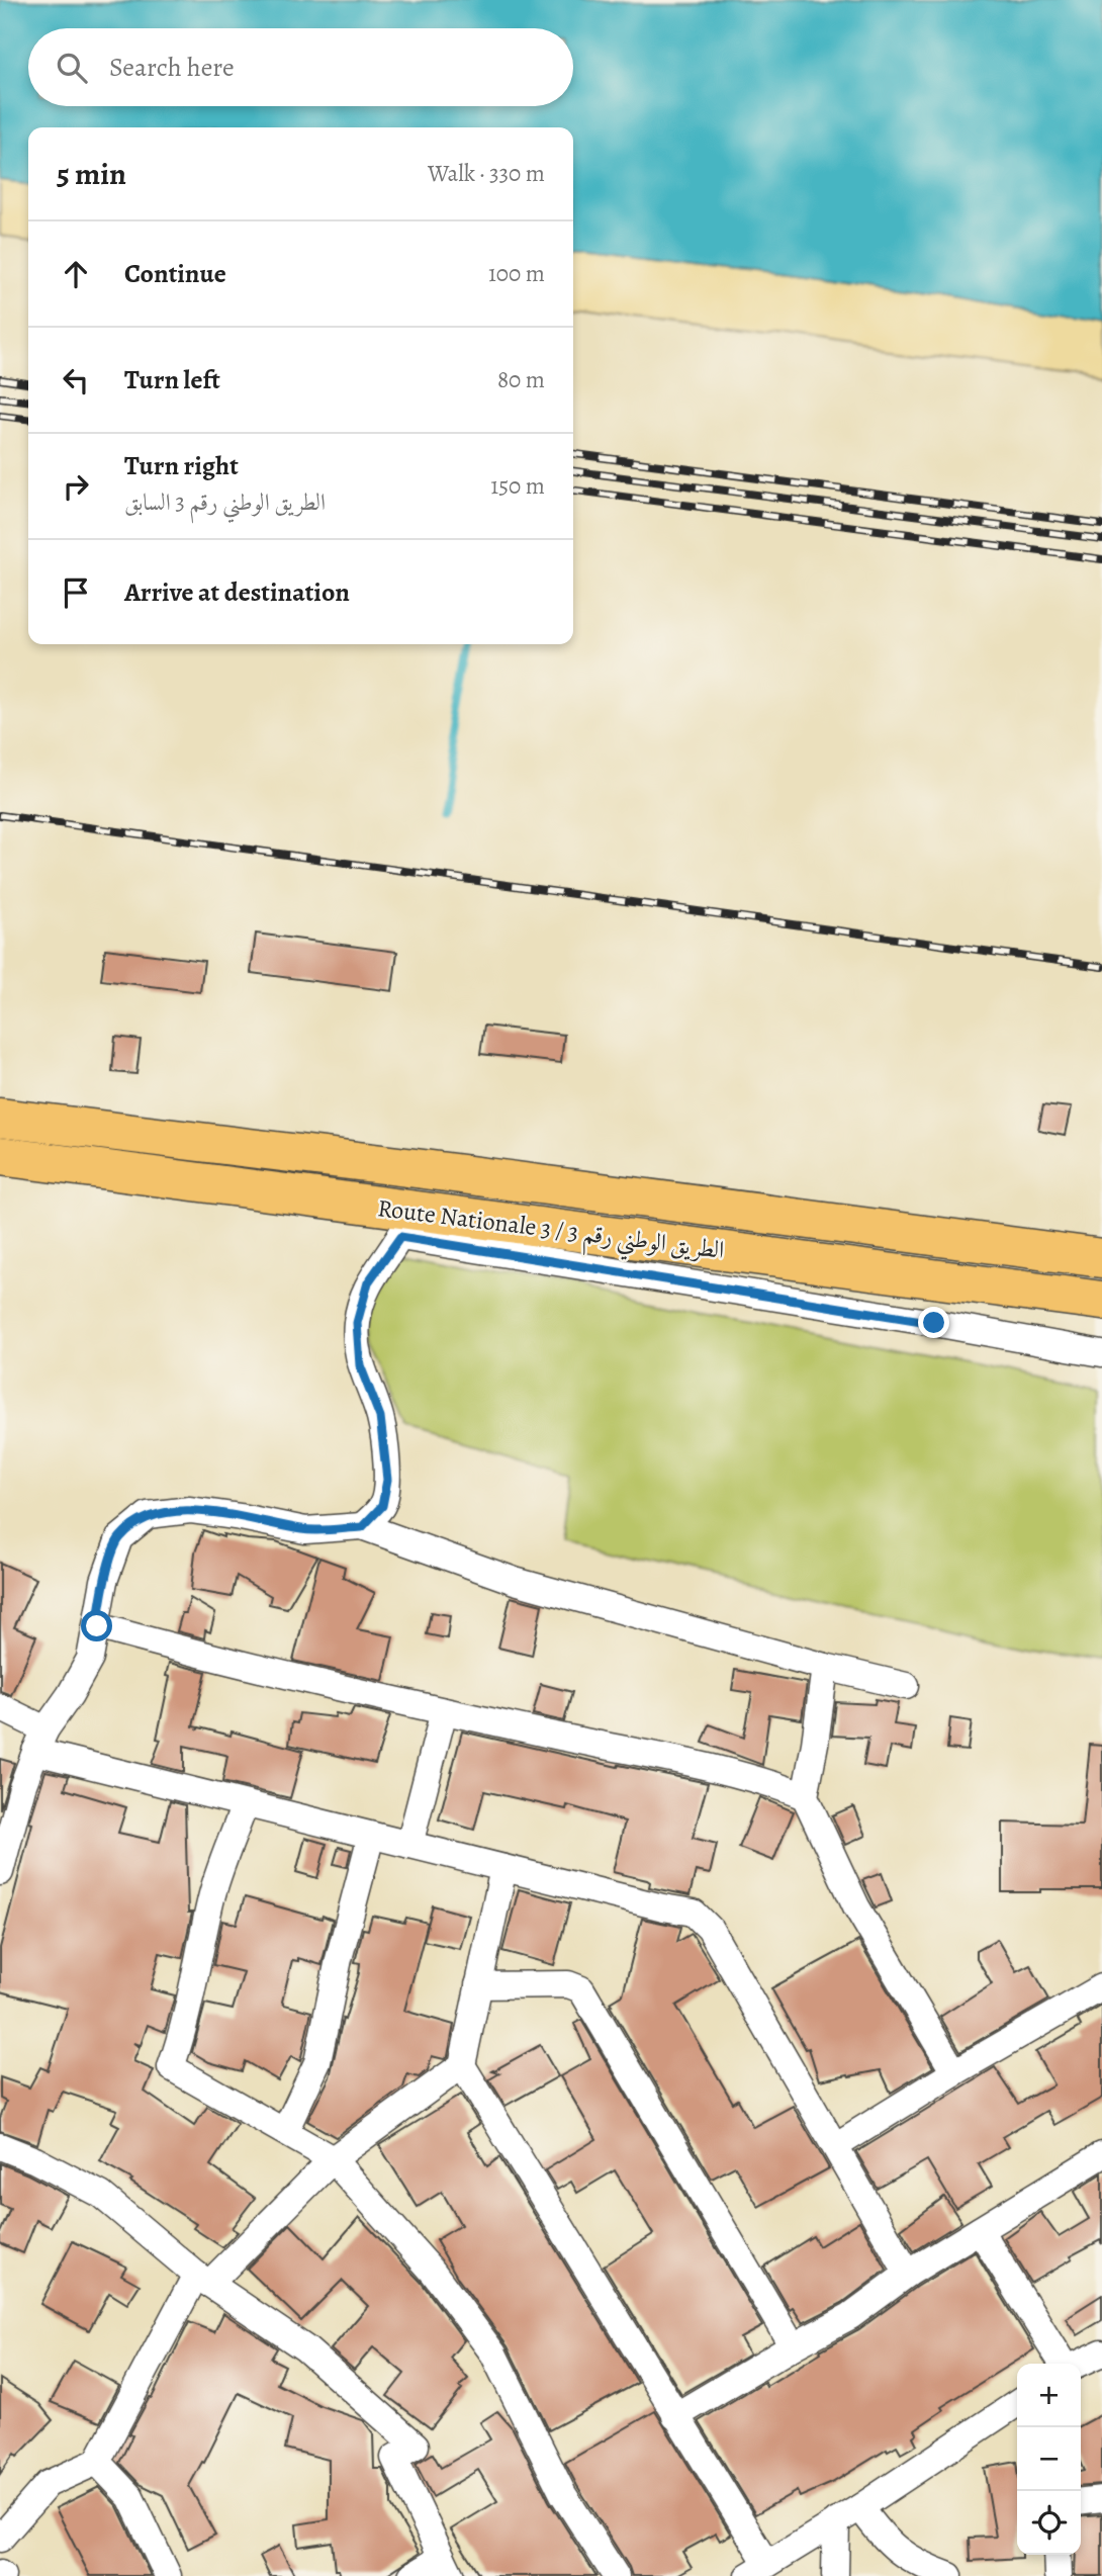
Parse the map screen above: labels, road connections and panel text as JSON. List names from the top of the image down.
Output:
{
  "streets": {
    "highway": ["Route Nationale 3 / الطريق الوطني رقم 3"]
  },
  "page": {
    "search": "Search here",
    "heading": ["5 min", "Walk · 330 m"],
    "list": [
      ["Continue", "100 m"],
      ["Turn left", "80 m"],
      ["Turn right", "الطريق الوطني رقم 3 السابق", "150 m"],
      "Arrive at destination"
    ],
    "map_buttons": ["+", "−"]
  }
}
